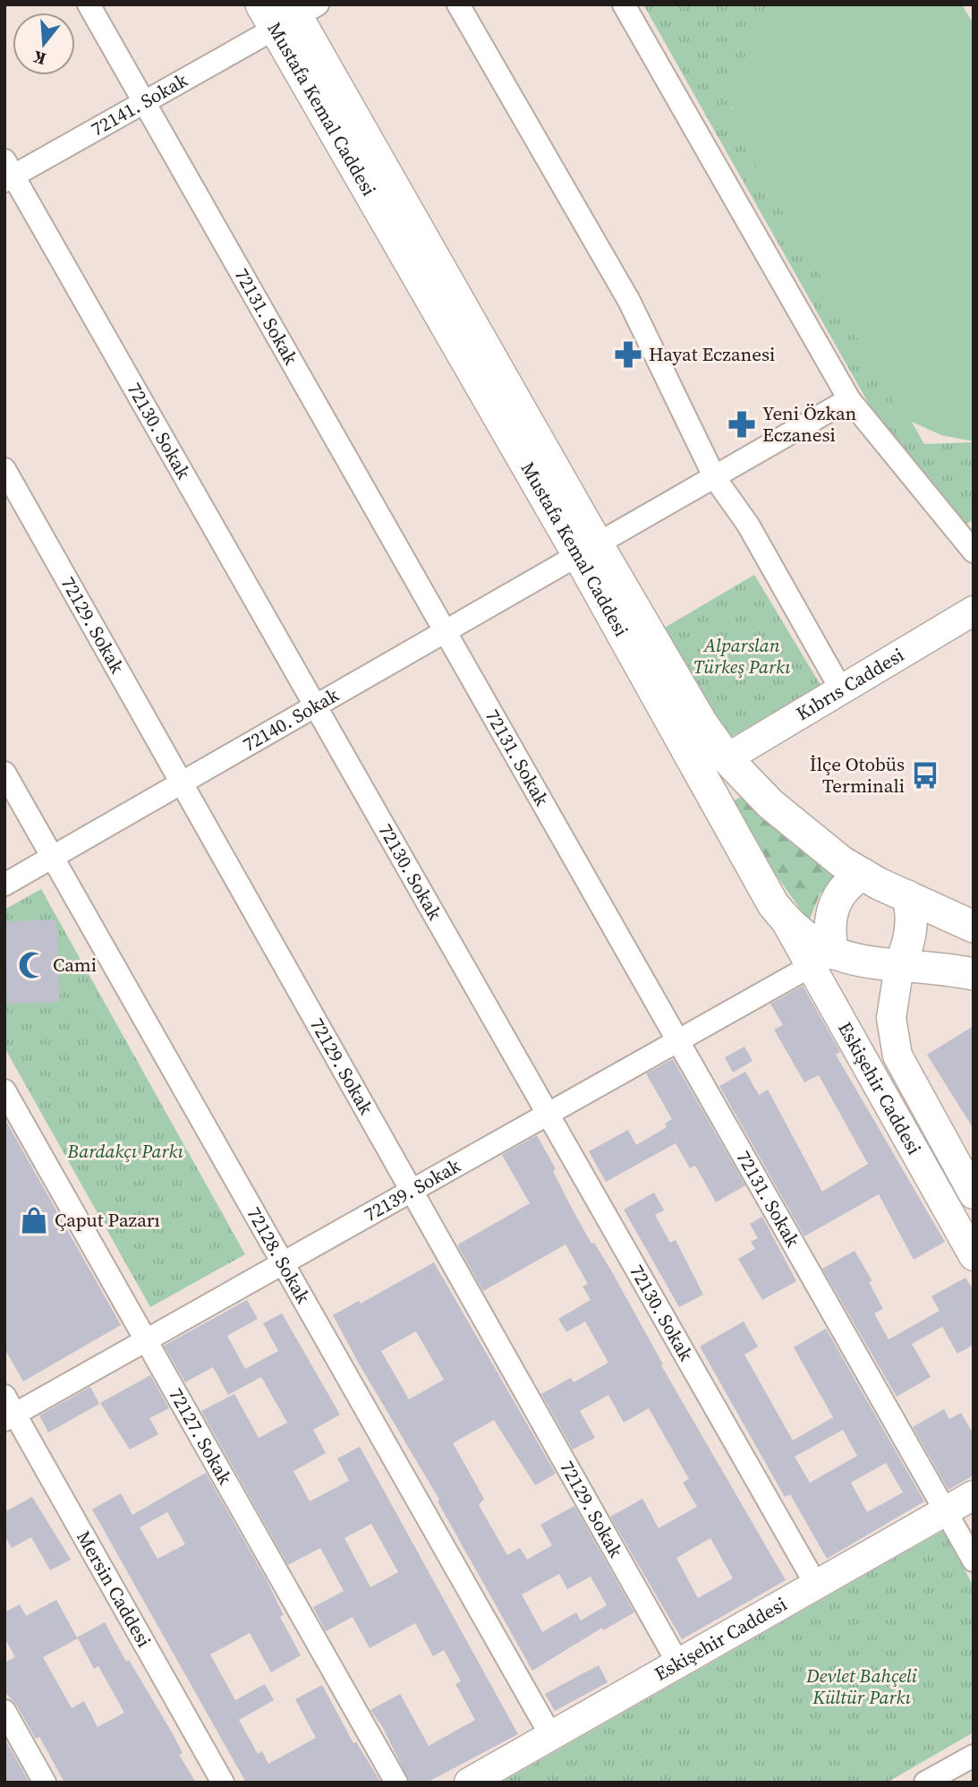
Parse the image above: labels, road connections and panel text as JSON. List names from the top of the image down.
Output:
{
  "streets": {
    "main road": ["Mustafa Kemal Caddesi"],
    "street": [
      "72141. Sokak",
      "72131. Sokak",
      "72130. Sokak",
      "72129. Sokak",
      "Kıbrıs Caddesi",
      "72140. Sokak",
      "Eskişehir Caddesi",
      "72139. Sokak",
      "72128. Sokak",
      "72127. Sokak",
      "Mersin Caddesi"
    ]
  },
  "crossings": [
    ["72141. Sokak", "Mustafa Kemal Caddesi"],
    ["72141. Sokak", "72131. Sokak"],
    ["72141. Sokak", "72130. Sokak"],
    ["Mustafa Kemal Caddesi", "Kıbrıs Caddesi"],
    ["Mustafa Kemal Caddesi", "72140. Sokak"],
    ["Mustafa Kemal Caddesi", "Eskişehir Caddesi"],
    ["Mustafa Kemal Caddesi", "72139. Sokak"],
    ["72131. Sokak", "72140. Sokak"],
    ["72131. Sokak", "Eskişehir Caddesi"],
    ["72131. Sokak", "72139. Sokak"],
    ["72130. Sokak", "72140. Sokak"],
    ["72130. Sokak", "Eskişehir Caddesi"],
    ["72130. Sokak", "72139. Sokak"],
    ["72129. Sokak", "72140. Sokak"],
    ["72129. Sokak", "Eskişehir Caddesi"],
    ["72129. Sokak", "72139. Sokak"],
    ["72140. Sokak", "72128. Sokak"],
    ["Eskişehir Caddesi", "72139. Sokak"],
    ["Eskişehir Caddesi", "72128. Sokak"],
    ["72139. Sokak", "72128. Sokak"],
    ["72139. Sokak", "72127. Sokak"],
    ["72139. Sokak", "Mersin Caddesi"]
  ],
  "parks": ["Alparslan Türkeş Parkı", "Bardakçı Parkı", "Devlet Bahçeli Kültür Parkı"],
  "places": {
    "pharmacy": ["Hayat Eczanesi", "Yeni Özkan Eczanesi"],
    "bus stop": ["İlçe Otobüs Terminali"],
    "mosque": ["Cami"],
    "shop": ["Çaput Pazarı"]
  },
  "north": "bottom"
}
